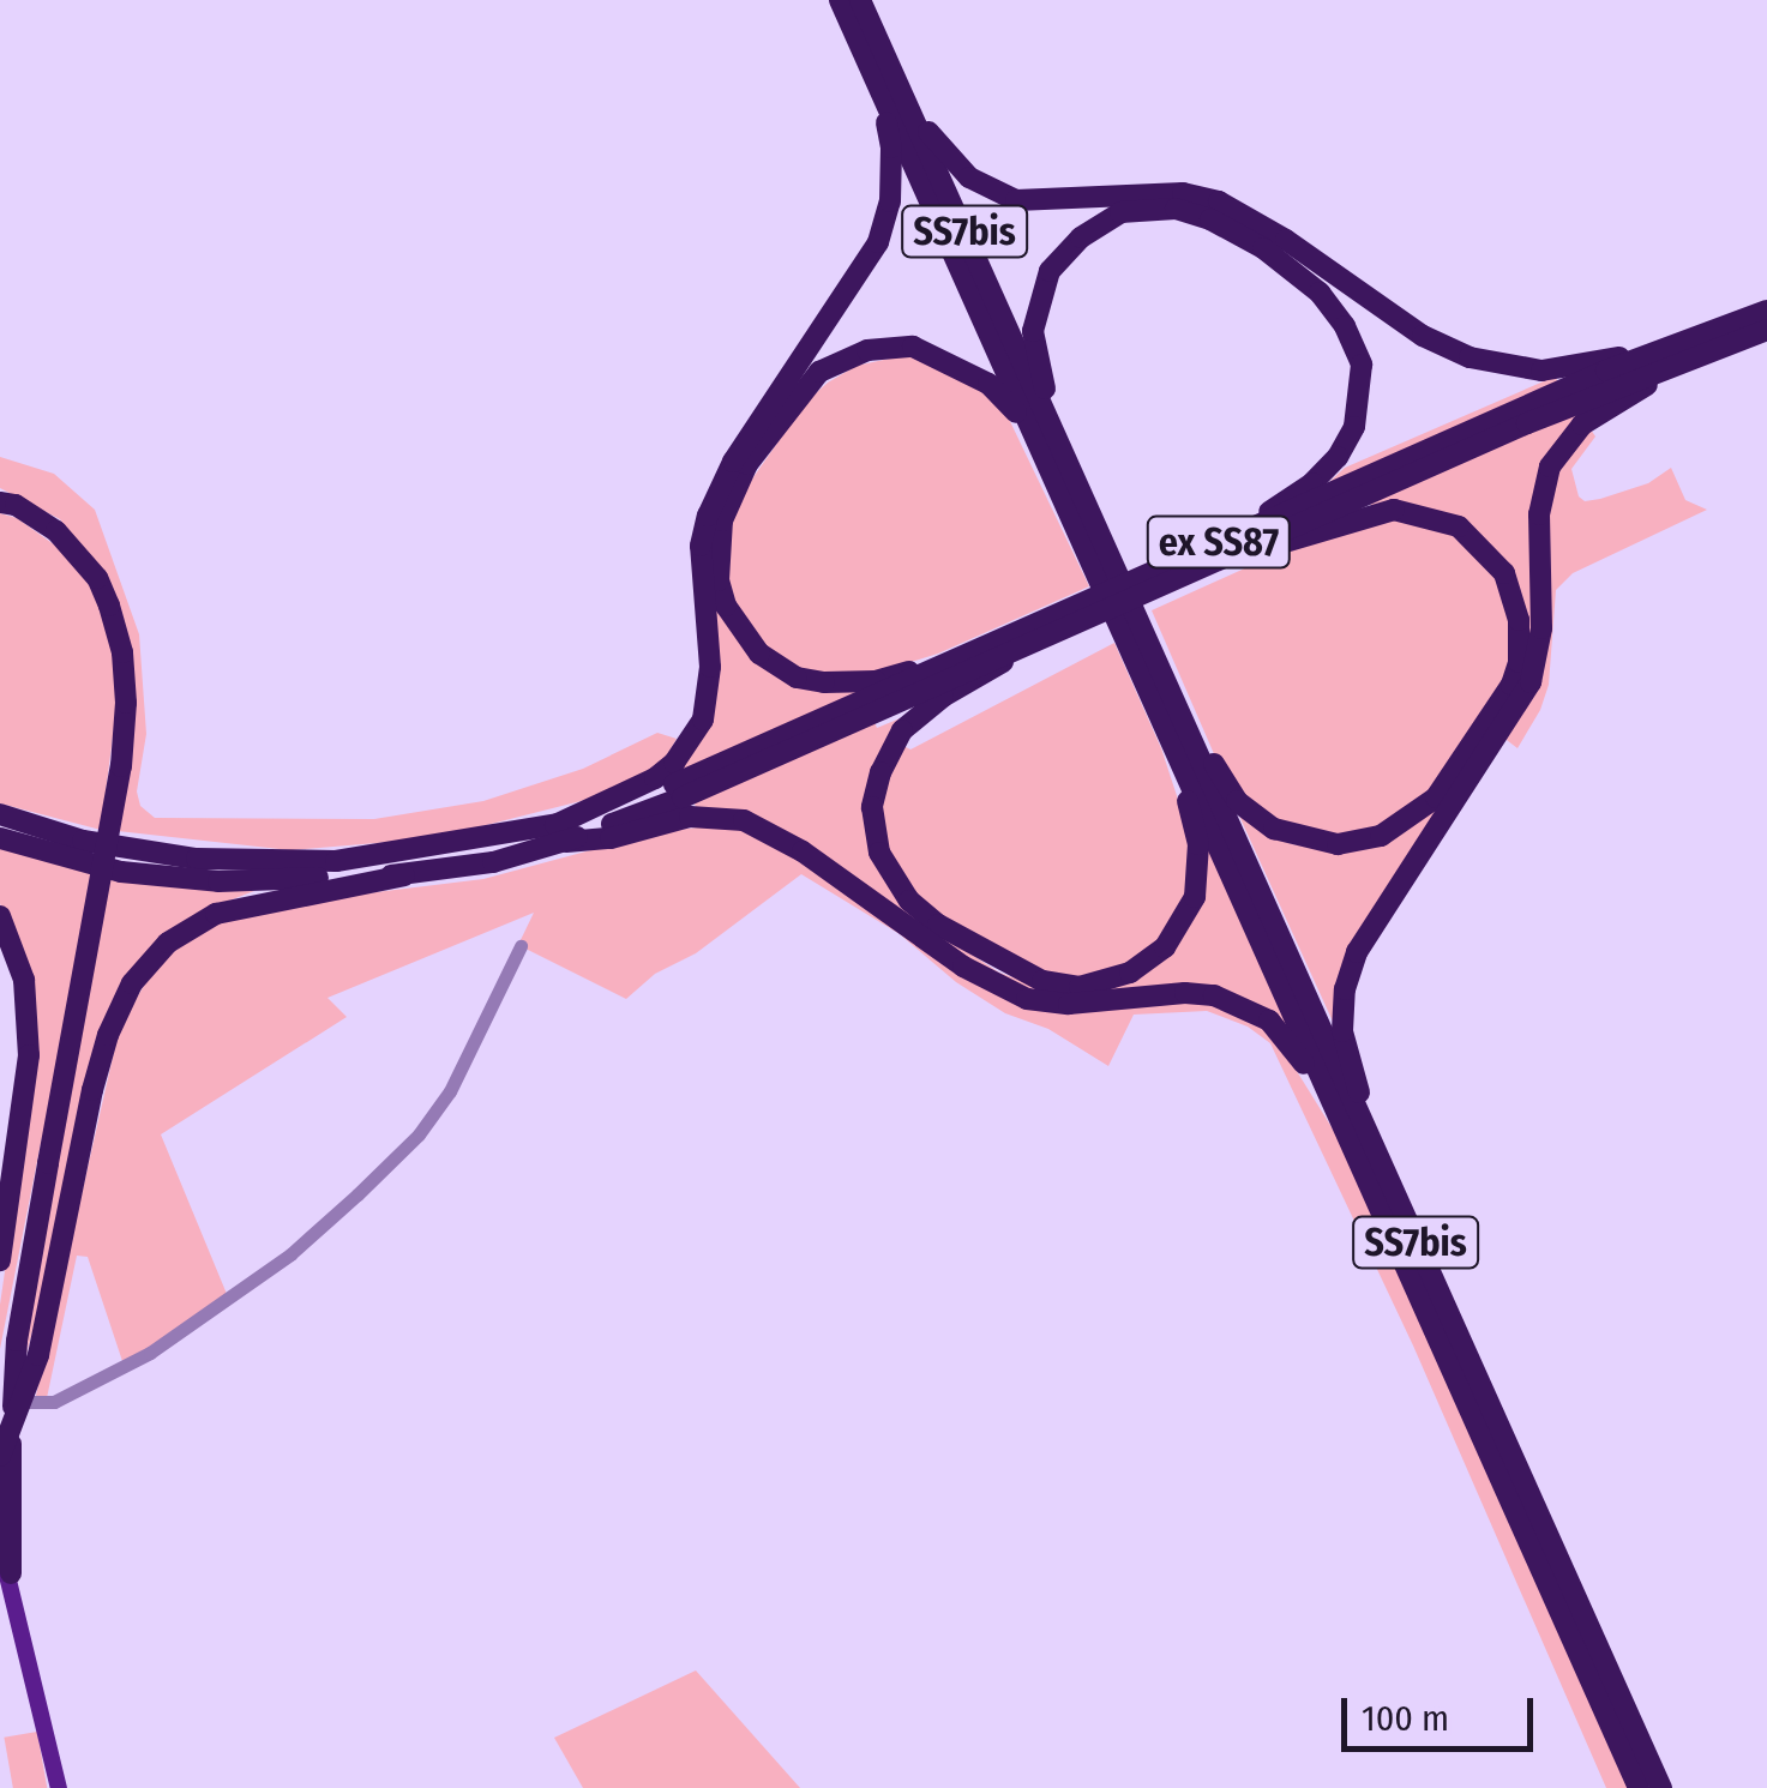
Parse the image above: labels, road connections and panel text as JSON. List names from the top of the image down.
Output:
{
  "streets": {
    "highway": ["SS7bis", "ex SS87"]
  },
  "scale_bar": "100 m"
}
